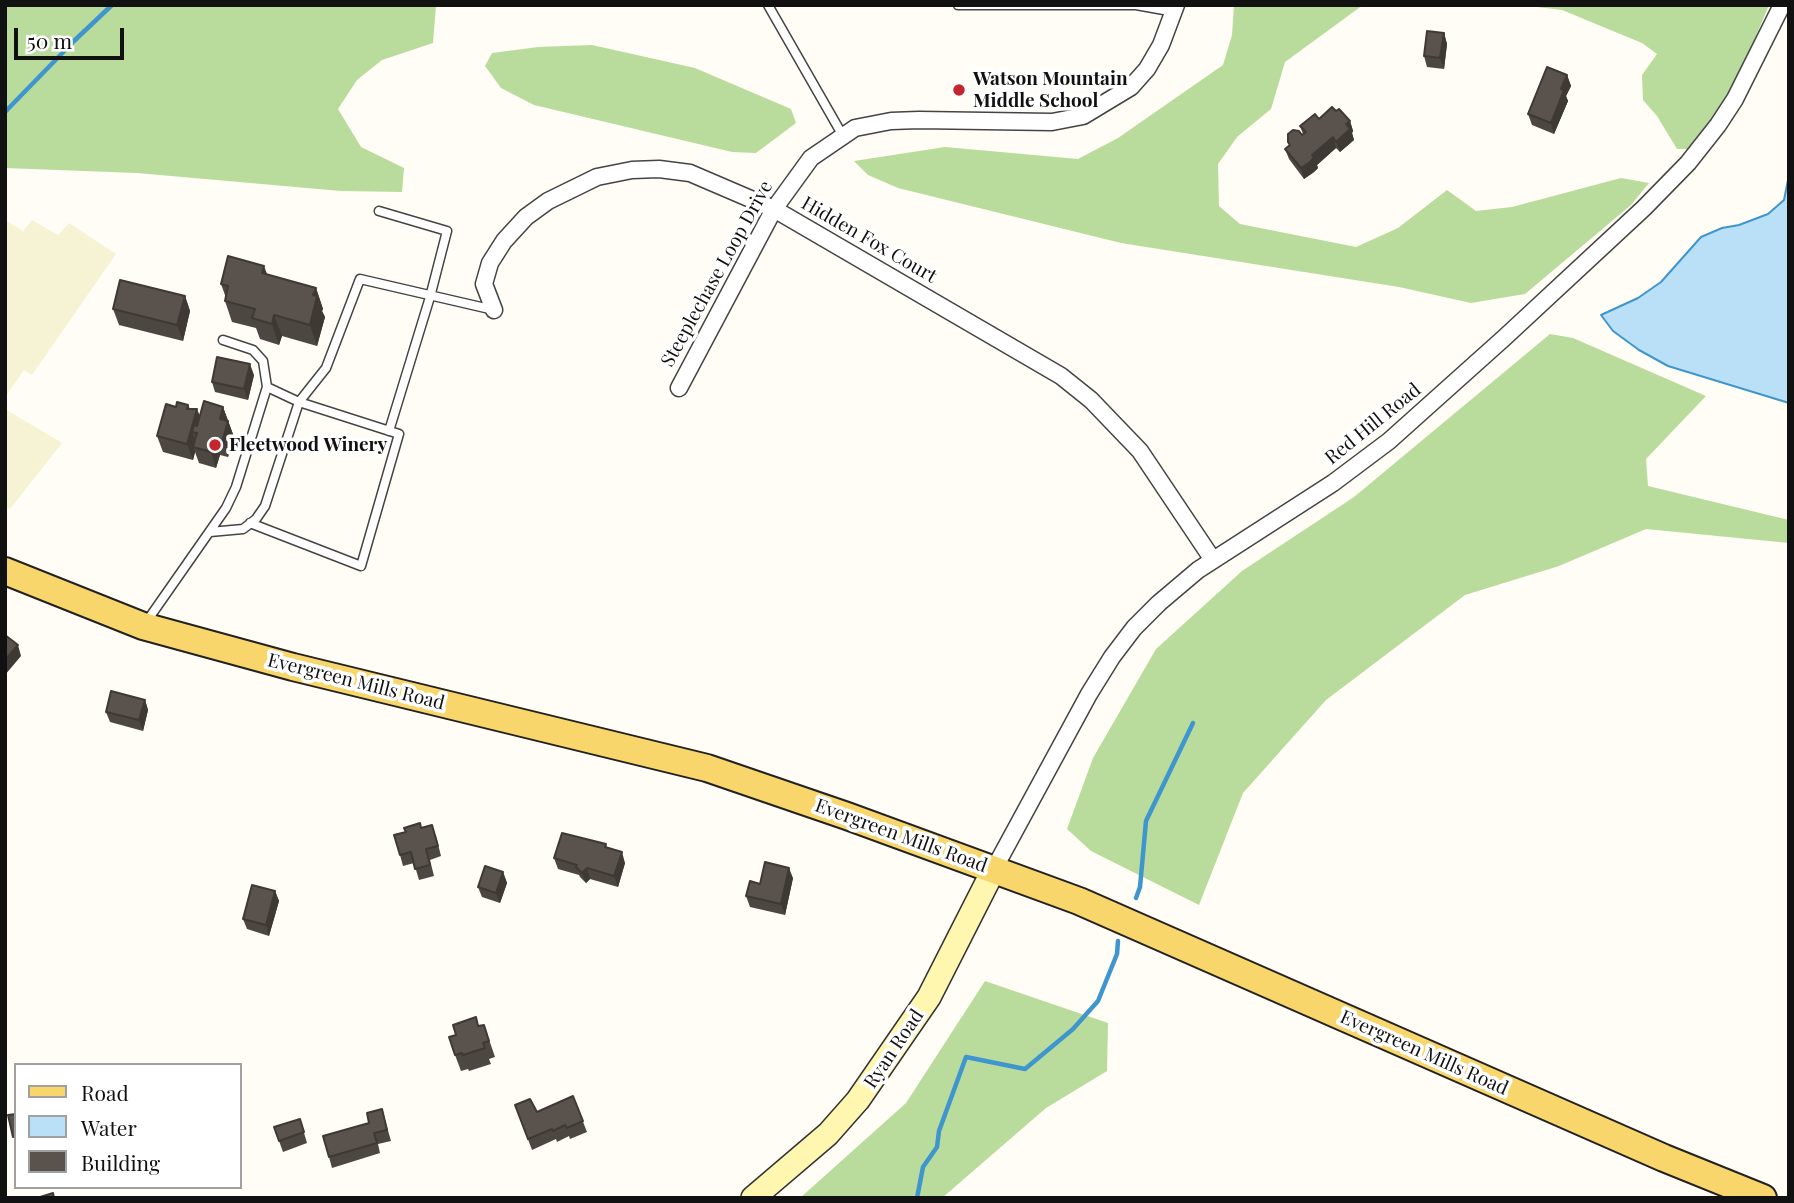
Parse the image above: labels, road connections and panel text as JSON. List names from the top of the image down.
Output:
{
  "streets": {
    "main road": ["Evergreen Mills Road", "Ryan Road"],
    "street": ["Hidden Fox Court", "Steeplechase Loop Drive", "Red Hill Road"]
  },
  "crossings": [
    ["Hidden Fox Court", "Steeplechase Loop Drive"],
    ["Hidden Fox Court", "Red Hill Road"],
    ["Red Hill Road", "Evergreen Mills Road"],
    ["Red Hill Road", "Ryan Road"],
    ["Evergreen Mills Road", "Ryan Road"]
  ],
  "places": ["Watson Mountain Middle School", "Fleetwood Winery"],
  "legend": ["Road", "Water", "Building"],
  "scale_bar": "50 m"
}
